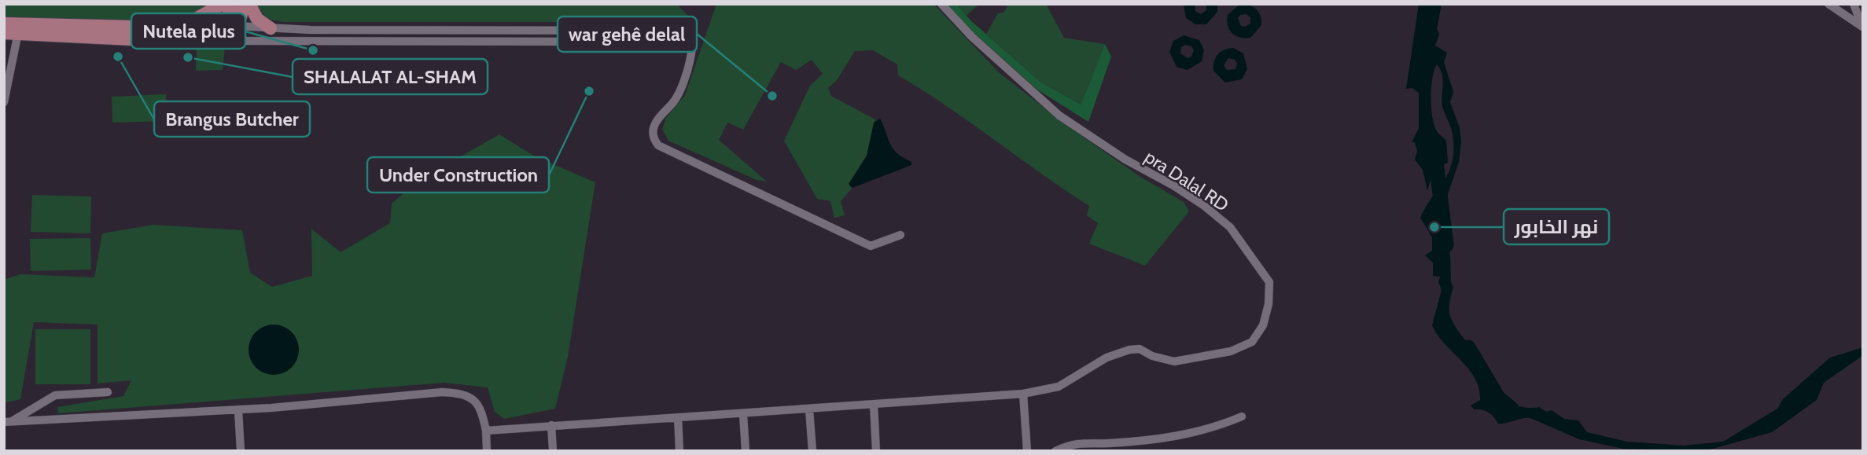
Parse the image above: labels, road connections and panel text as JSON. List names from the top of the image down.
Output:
{
  "streets": {
    "street": ["pra Dalal RD"]
  },
  "places": [
    "Nutela plus",
    "Brangus Butcher",
    "SHALALAT AL-SHAM",
    "Under Construction",
    "war gehê delal",
    "نهر الخابور"
  ]
}
